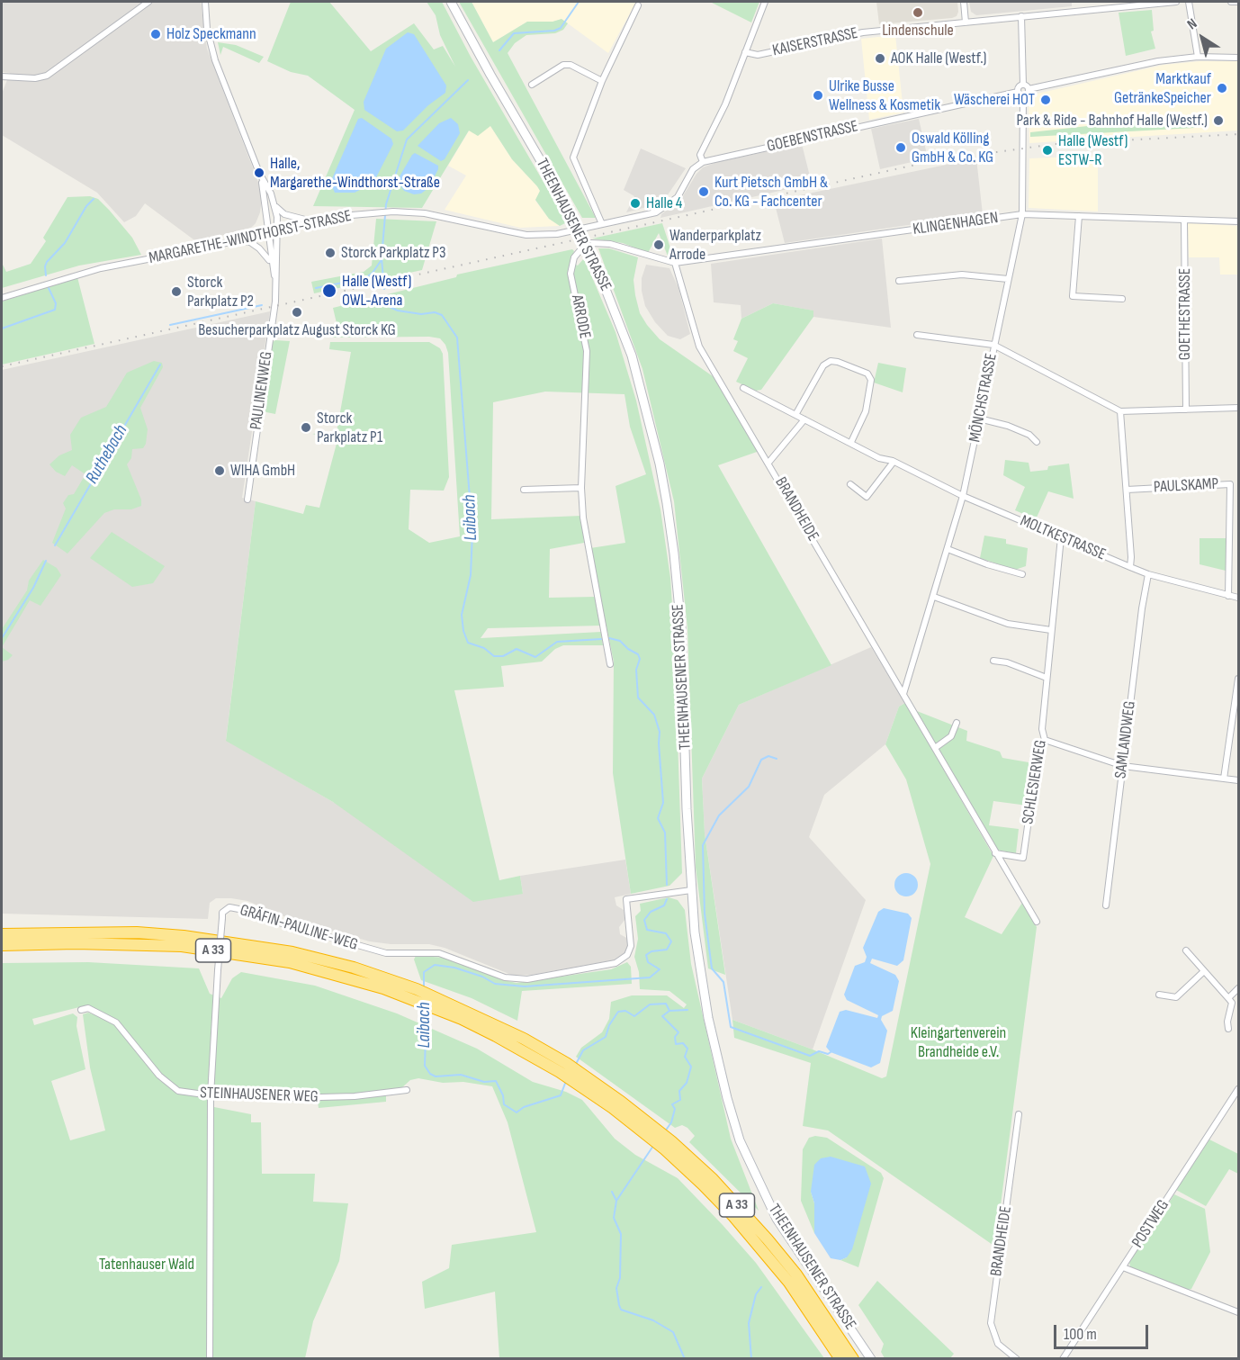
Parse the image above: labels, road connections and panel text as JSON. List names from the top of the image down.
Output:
{
  "streets": {
    "highway": ["A 33"],
    "main road": ["THEENHAUSENER STRASSE"],
    "street": [
      "KAISERSTRASSE",
      "GOEBENSTRASSE",
      "KLINGENHAGEN",
      "MARGARETHE-WINDTHORST-STRASSE",
      "GOETHESTRASSE",
      "ARRODE",
      "PAULINENWEG",
      "MÖNCHSTRASSE",
      "PAULSKAMP",
      "BRANDHEIDE",
      "MOLTKESTRASSE",
      "SAMLANDWEG",
      "SCHLESIERWEG",
      "GRÄFIN-PAULINE-WEG",
      "STEINHAUSENER WEG",
      "POSTWEG"
    ]
  },
  "crossings": [
    ["GOEBENSTRASSE", "MARGARETHE-WINDTHORST-STRASSE"],
    ["KLINGENHAGEN", "GOETHESTRASSE"],
    ["KLINGENHAGEN", "ARRODE"],
    ["KLINGENHAGEN", "MÖNCHSTRASSE"],
    ["KLINGENHAGEN", "BRANDHEIDE"],
    ["THEENHAUSENER STRASSE", "GRÄFIN-PAULINE-WEG"],
    ["MARGARETHE-WINDTHORST-STRASSE", "PAULINENWEG"],
    ["ARRODE", "BRANDHEIDE"],
    ["MÖNCHSTRASSE", "BRANDHEIDE"],
    ["MÖNCHSTRASSE", "MOLTKESTRASSE"],
    ["PAULSKAMP", "MOLTKESTRASSE"],
    ["BRANDHEIDE", "SCHLESIERWEG"],
    ["MOLTKESTRASSE", "SAMLANDWEG"],
    ["MOLTKESTRASSE", "SCHLESIERWEG"],
    ["GRÄFIN-PAULINE-WEG", "STEINHAUSENER WEG"]
  ],
  "water": ["Ruthebach", "Laibach"],
  "parks": ["Kleingartenverein Brandheide e.V.", "Tatenhauser Wald"],
  "places": [
    "Lindenschule",
    "Holz Speckmann",
    "AOK Halle (Westf.)",
    "Marktkauf GetränkeSpeicher",
    "Ulrike Busse Wellness & Kosmetik",
    "Wäscherei HOT",
    "Park & Ride - Bahnhof Halle (Westf.)",
    "Oswald Kölling GmbH & Co. KG",
    "Halle (Westf) ESTW-R",
    "Halle, Margarethe-Windthorst-Straße",
    "Kurt Pietsch GmbH & Co. KG - Fachcenter",
    "Halle 4",
    "Wanderparkplatz Arrode",
    "Storck Parkplatz P3",
    "Halle (Westf) OWL-Arena",
    "Storck Parkplatz P2",
    "Besucherparkplatz August Storck KG",
    "Storck Parkplatz P1",
    "WIHA GmbH"
  ],
  "scale_bar": "100 m",
  "north": "top left"
}
